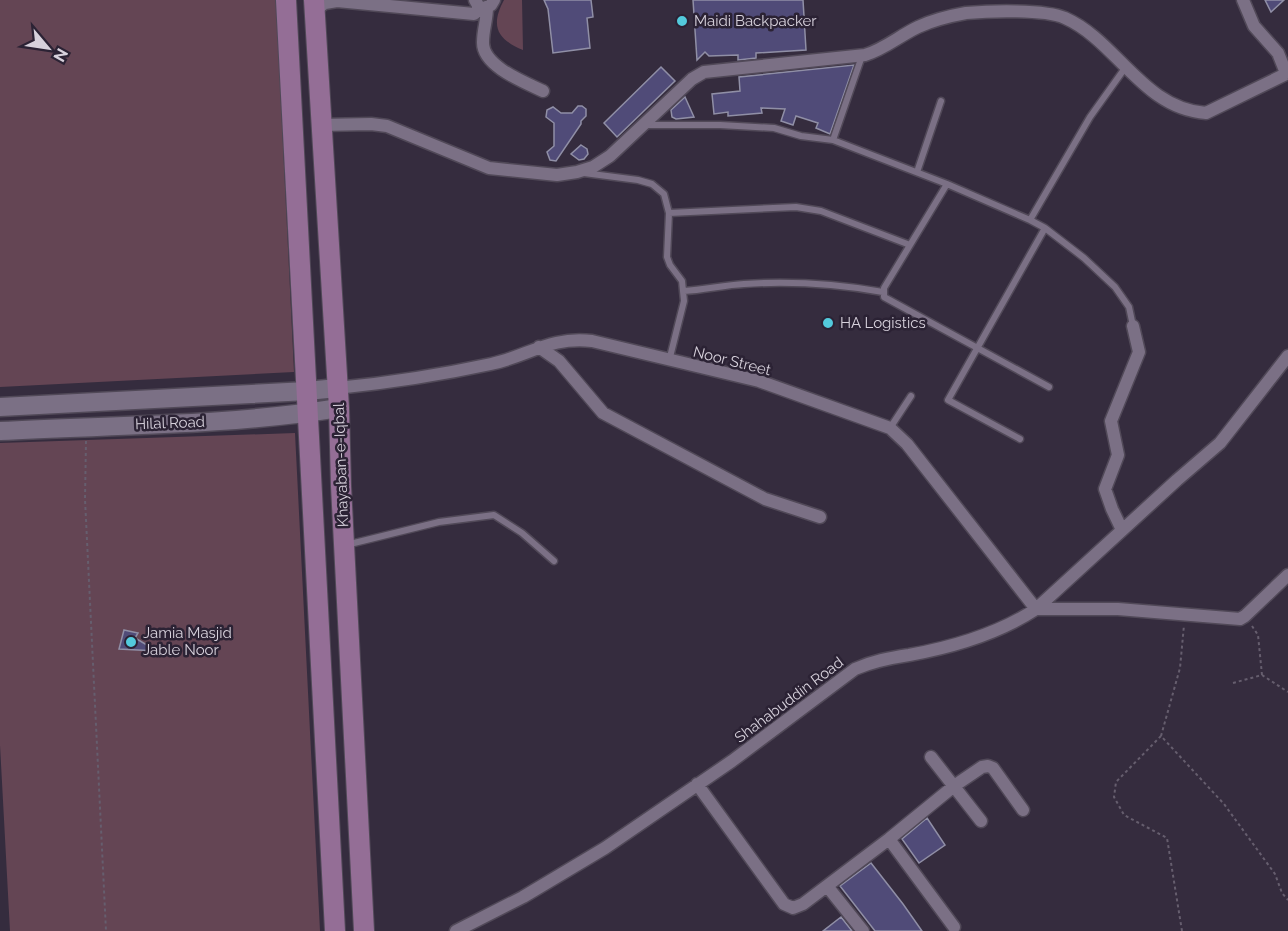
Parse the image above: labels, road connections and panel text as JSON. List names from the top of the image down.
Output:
{
  "streets": {
    "main road": ["Khayaban-e-Iqbal"],
    "street": ["Noor Street", "Hilal Road", "Shahabuddin Road"]
  },
  "crossings": [
    ["Noor Street", "Hilal Road"],
    ["Noor Street", "Khayaban-e-Iqbal"],
    ["Noor Street", "Shahabuddin Road"],
    ["Hilal Road", "Khayaban-e-Iqbal"]
  ],
  "places": ["Maidi Backpacker", "HA Logistics", "Jamia Masjid Jable Noor"],
  "north": "bottom right"
}
